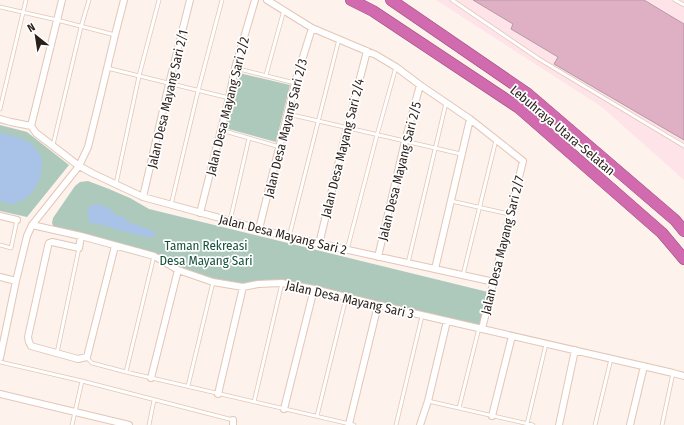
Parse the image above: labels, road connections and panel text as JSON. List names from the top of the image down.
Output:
{
  "streets": {
    "highway": ["Lebuhraya Utara–Selatan"],
    "street": [
      "Jalan Desa Mayang Sari 2/1",
      "Jalan Desa Mayang Sari 2/2",
      "Jalan Desa Mayang Sari 2/3",
      "Jalan Desa Mayang Sari 2/4",
      "Jalan Desa Mayang Sari 2/5",
      "Jalan Desa Mayang Sari 2",
      "Jalan Desa Mayang Sari 2/7",
      "Jalan Desa Mayang Sari 3"
    ]
  },
  "crossings": [
    ["Jalan Desa Mayang Sari 2/1", "Jalan Desa Mayang Sari 2"],
    ["Jalan Desa Mayang Sari 2/2", "Jalan Desa Mayang Sari 2"],
    ["Jalan Desa Mayang Sari 2/3", "Jalan Desa Mayang Sari 2"],
    ["Jalan Desa Mayang Sari 2/4", "Jalan Desa Mayang Sari 2"],
    ["Jalan Desa Mayang Sari 2/5", "Jalan Desa Mayang Sari 2"],
    ["Jalan Desa Mayang Sari 2", "Jalan Desa Mayang Sari 2/7"],
    ["Jalan Desa Mayang Sari 2/7", "Jalan Desa Mayang Sari 3"]
  ],
  "parks": ["Taman Rekreasi Desa Mayang Sari"],
  "north": "top left"
}
